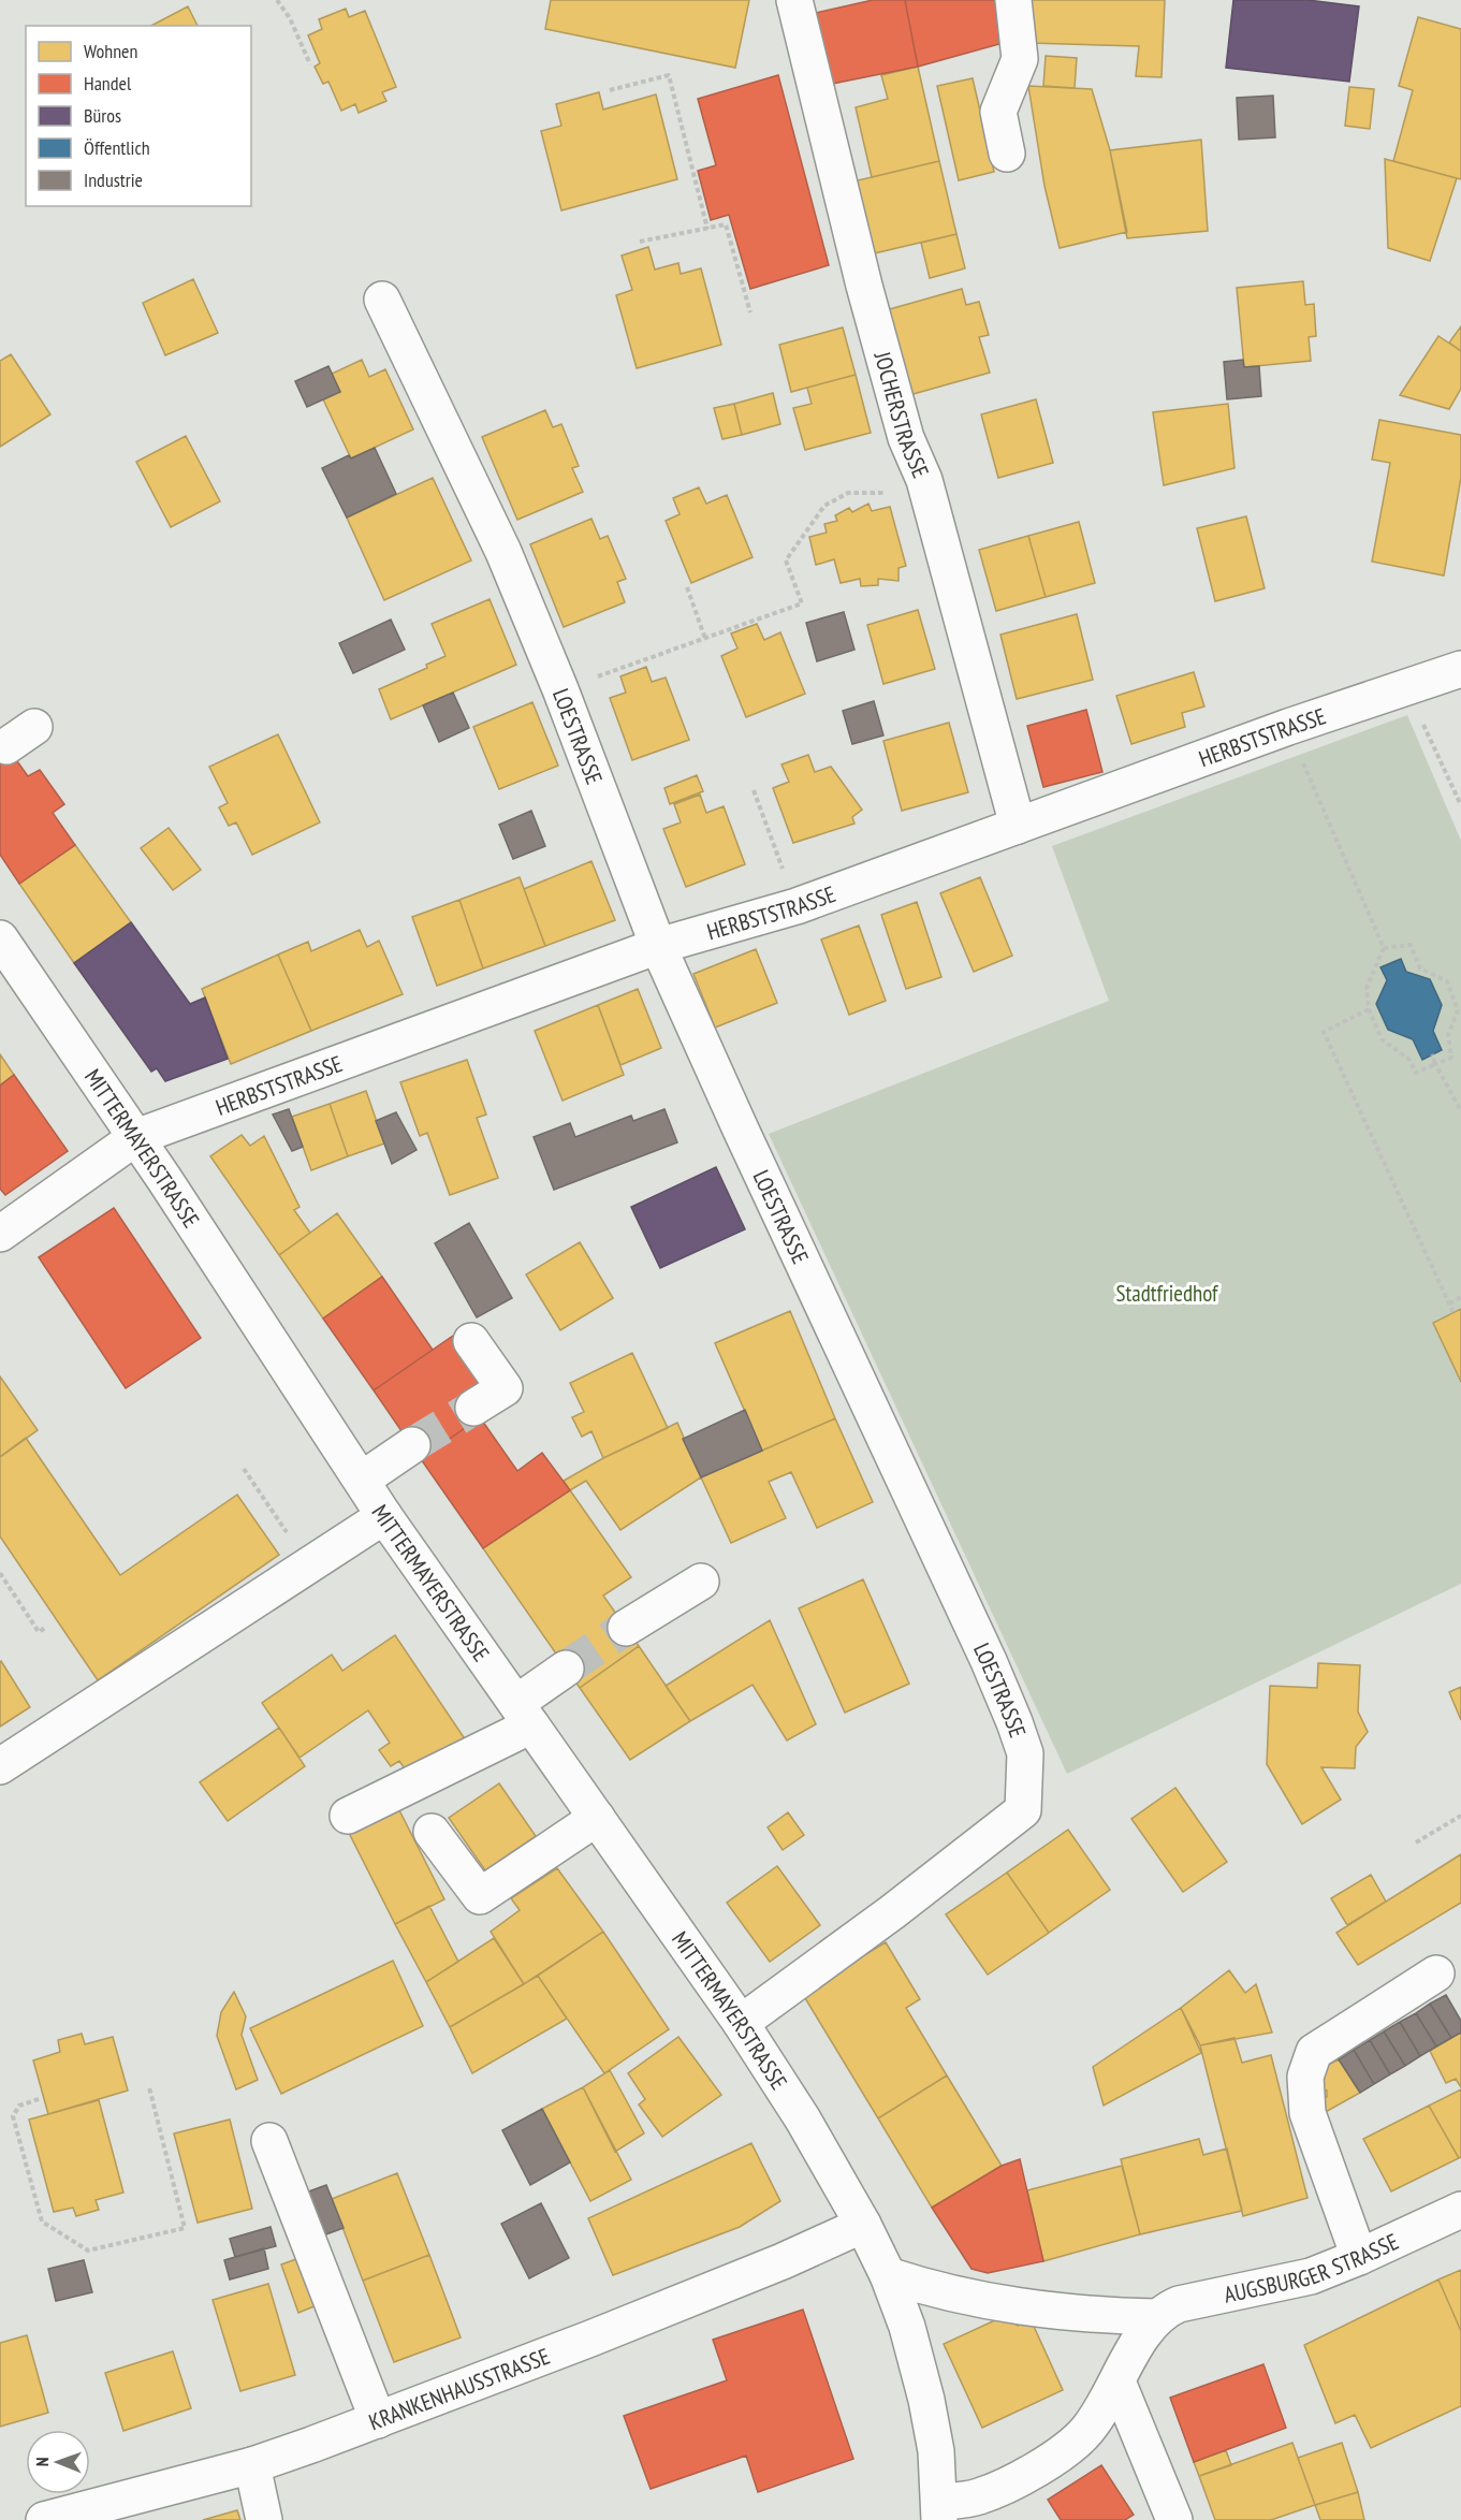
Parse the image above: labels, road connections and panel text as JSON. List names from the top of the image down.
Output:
{
  "streets": {
    "street": [
      "JOCHERSTRASSE",
      "LOESTRASSE",
      "HERBSTSTRASSE",
      "MITTERMAYERSTRASSE",
      "AUGSBURGER STRASSE",
      "KRANKENHAUSSTRASSE"
    ]
  },
  "crossings": [
    ["JOCHERSTRASSE", "HERBSTSTRASSE"],
    ["LOESTRASSE", "HERBSTSTRASSE"],
    ["LOESTRASSE", "MITTERMAYERSTRASSE"],
    ["HERBSTSTRASSE", "MITTERMAYERSTRASSE"],
    ["MITTERMAYERSTRASSE", "AUGSBURGER STRASSE"],
    ["MITTERMAYERSTRASSE", "KRANKENHAUSSTRASSE"],
    ["AUGSBURGER STRASSE", "KRANKENHAUSSTRASSE"]
  ],
  "parks": ["Stadtfriedhof"],
  "legend": [
    "Wohnen",
    "Handel",
    "Büros",
    "Öffentlich",
    "Industrie"
  ],
  "north": "left"
}
